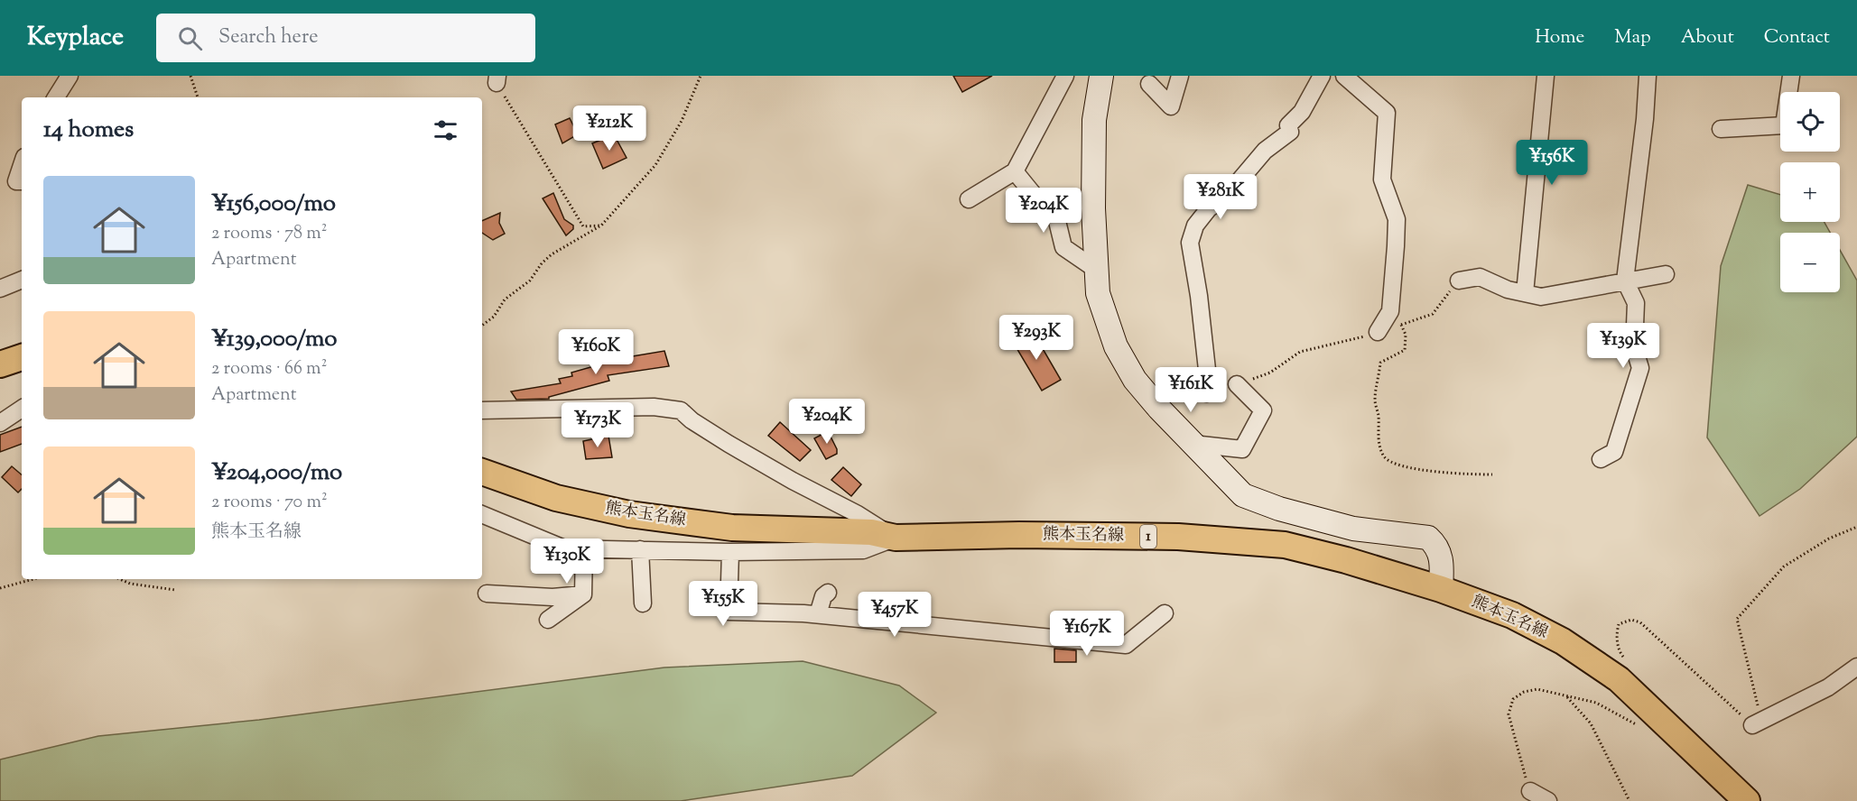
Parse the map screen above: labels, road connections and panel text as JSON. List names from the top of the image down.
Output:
{
  "streets": {
    "main road": ["熊本玉名線", "1"]
  },
  "page": {
    "header": "Keyplace",
    "search": "Search here",
    "nav": [
      "Home",
      "Map",
      "About",
      "Contact"
    ],
    "map_buttons": ["+", "−"],
    "heading": "14 homes",
    "price": [
      "¥212K",
      "¥156K",
      "¥281K",
      "¥204K",
      "¥293K",
      "¥139K",
      "¥160K",
      "¥161K",
      "¥204K",
      "¥173K",
      "¥130K",
      "¥155K",
      "¥457K",
      "¥167K"
    ],
    "list": [
      {
        "name": "¥156,000/mo",
        "note": "2 rooms · 78 m² · Apartment"
      },
      {
        "name": "¥139,000/mo",
        "note": "2 rooms · 66 m² · Apartment"
      },
      {
        "name": "¥204,000/mo",
        "note": "2 rooms · 70 m² · 熊本玉名線"
      }
    ]
  }
}
